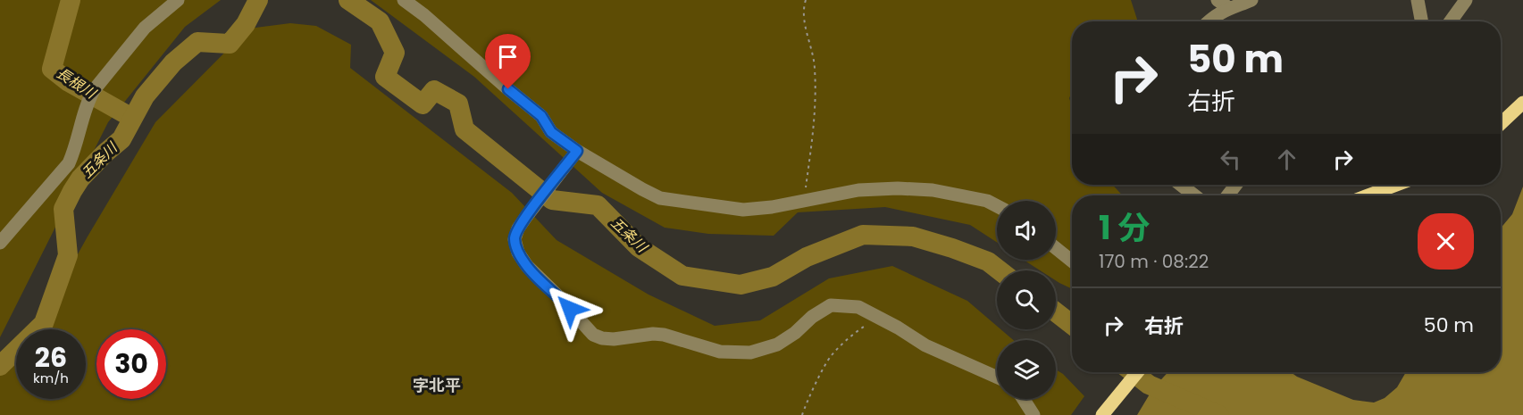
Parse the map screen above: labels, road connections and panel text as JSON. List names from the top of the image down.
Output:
{
  "districts": ["字北平"],
  "water": ["長根川", "五条川"],
  "page": {
    "turn": ["50 m", "右折"],
    "heading": ["1 分", "170 m · 08:22"],
    "list": [
      {
        "name": "右折",
        "value": "50 m"
      }
    ],
    "speed": "26 km/h",
    "limit": "30"
  }
}
